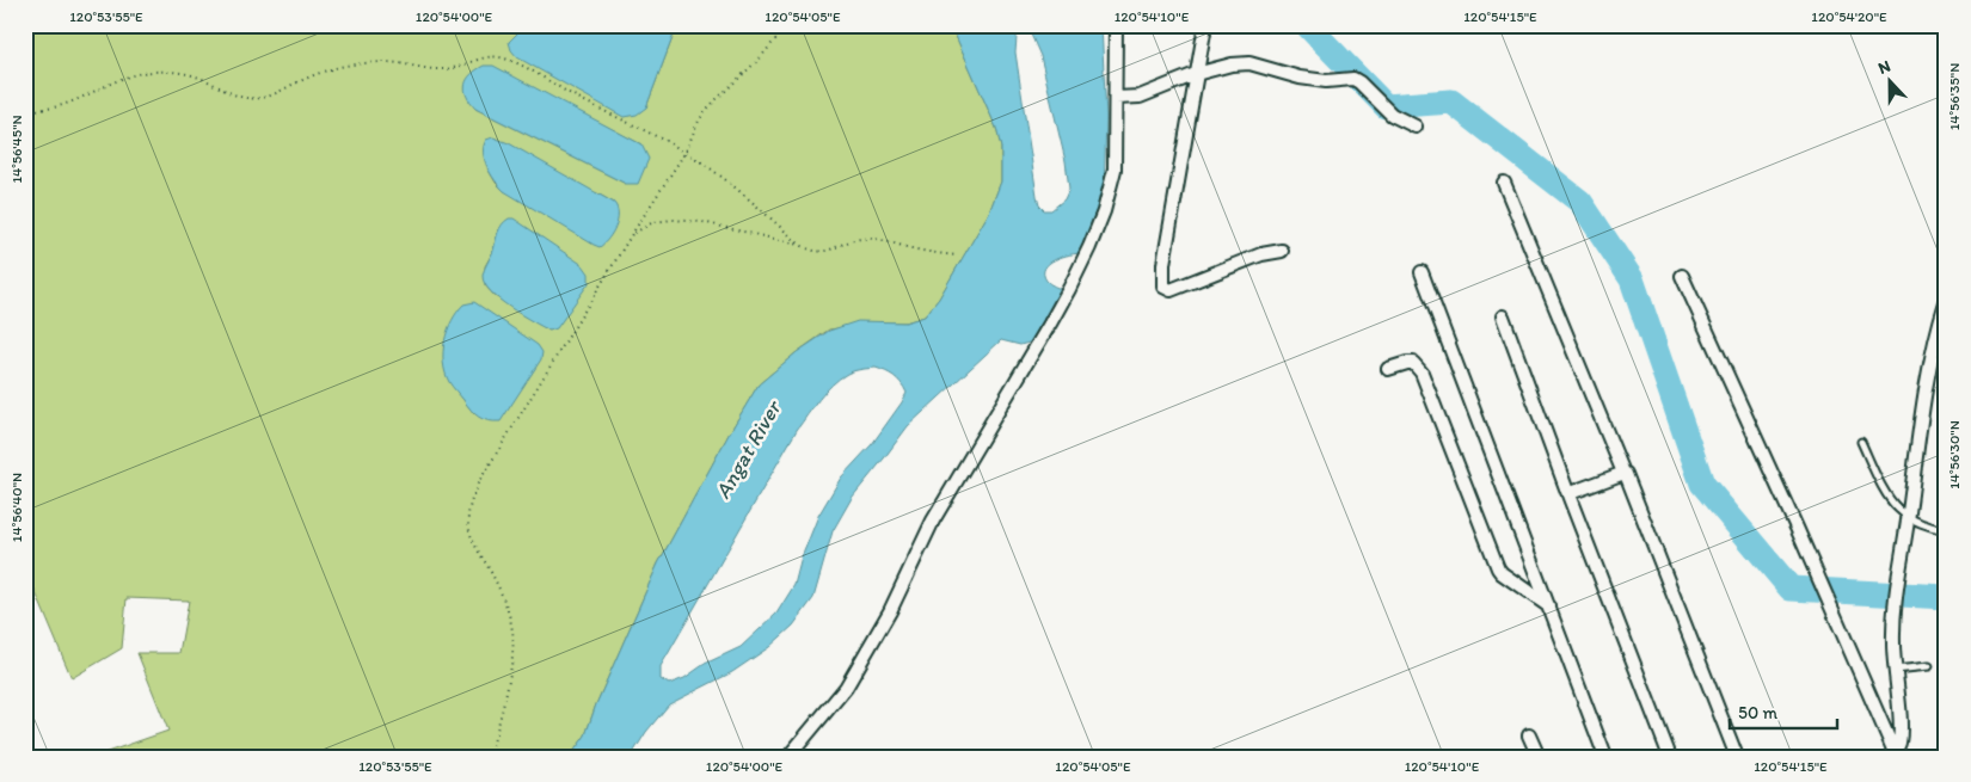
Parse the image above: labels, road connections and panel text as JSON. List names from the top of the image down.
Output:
{
  "water": ["Angat River"],
  "scale_bar": "50 m",
  "north": "top",
  "coordinates": [
    "120°53'55\"E",
    "120°54'00\"E",
    "120°54'05\"E",
    "120°54'10\"E",
    "120°54'15\"E",
    "120°54'20\"E",
    "14°56'35\"N",
    "14°56'45\"N",
    "14°56'30\"N",
    "14°56'40\"N"
  ]
}
